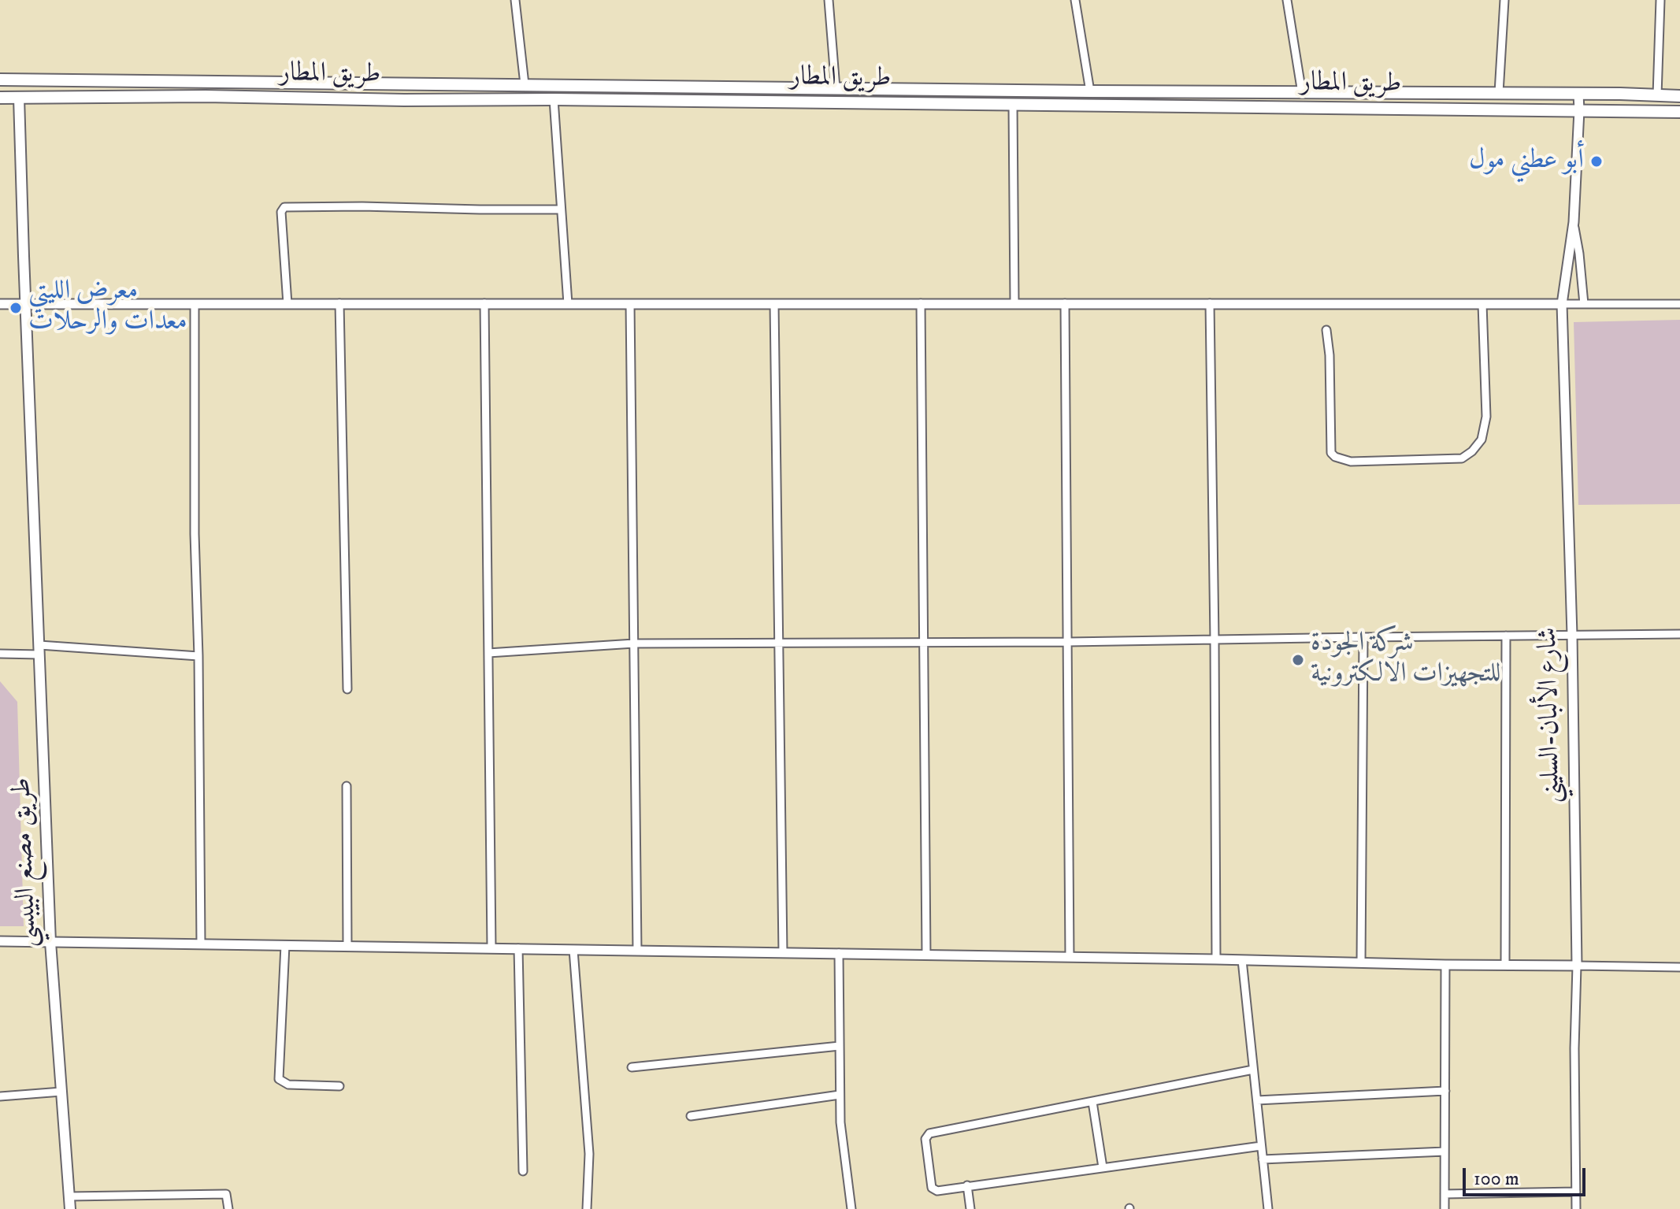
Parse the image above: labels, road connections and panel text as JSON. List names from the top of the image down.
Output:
{
  "streets": {
    "highway": ["طريق المطار"],
    "main road": ["طريق مصنع البيبسي"],
    "street": ["شارع الألبان-السليني"]
  },
  "crossings": [
    ["طريق المطار", "شارع الألبان-السليني"],
    ["طريق المطار", "طريق مصنع البيبسي"]
  ],
  "places": ["أبو عطني مول", "معرض الليتي معدات والرحلات", "شركة الجودة للتجهيزات الالكترونية"],
  "scale_bar": "100 m"
}
